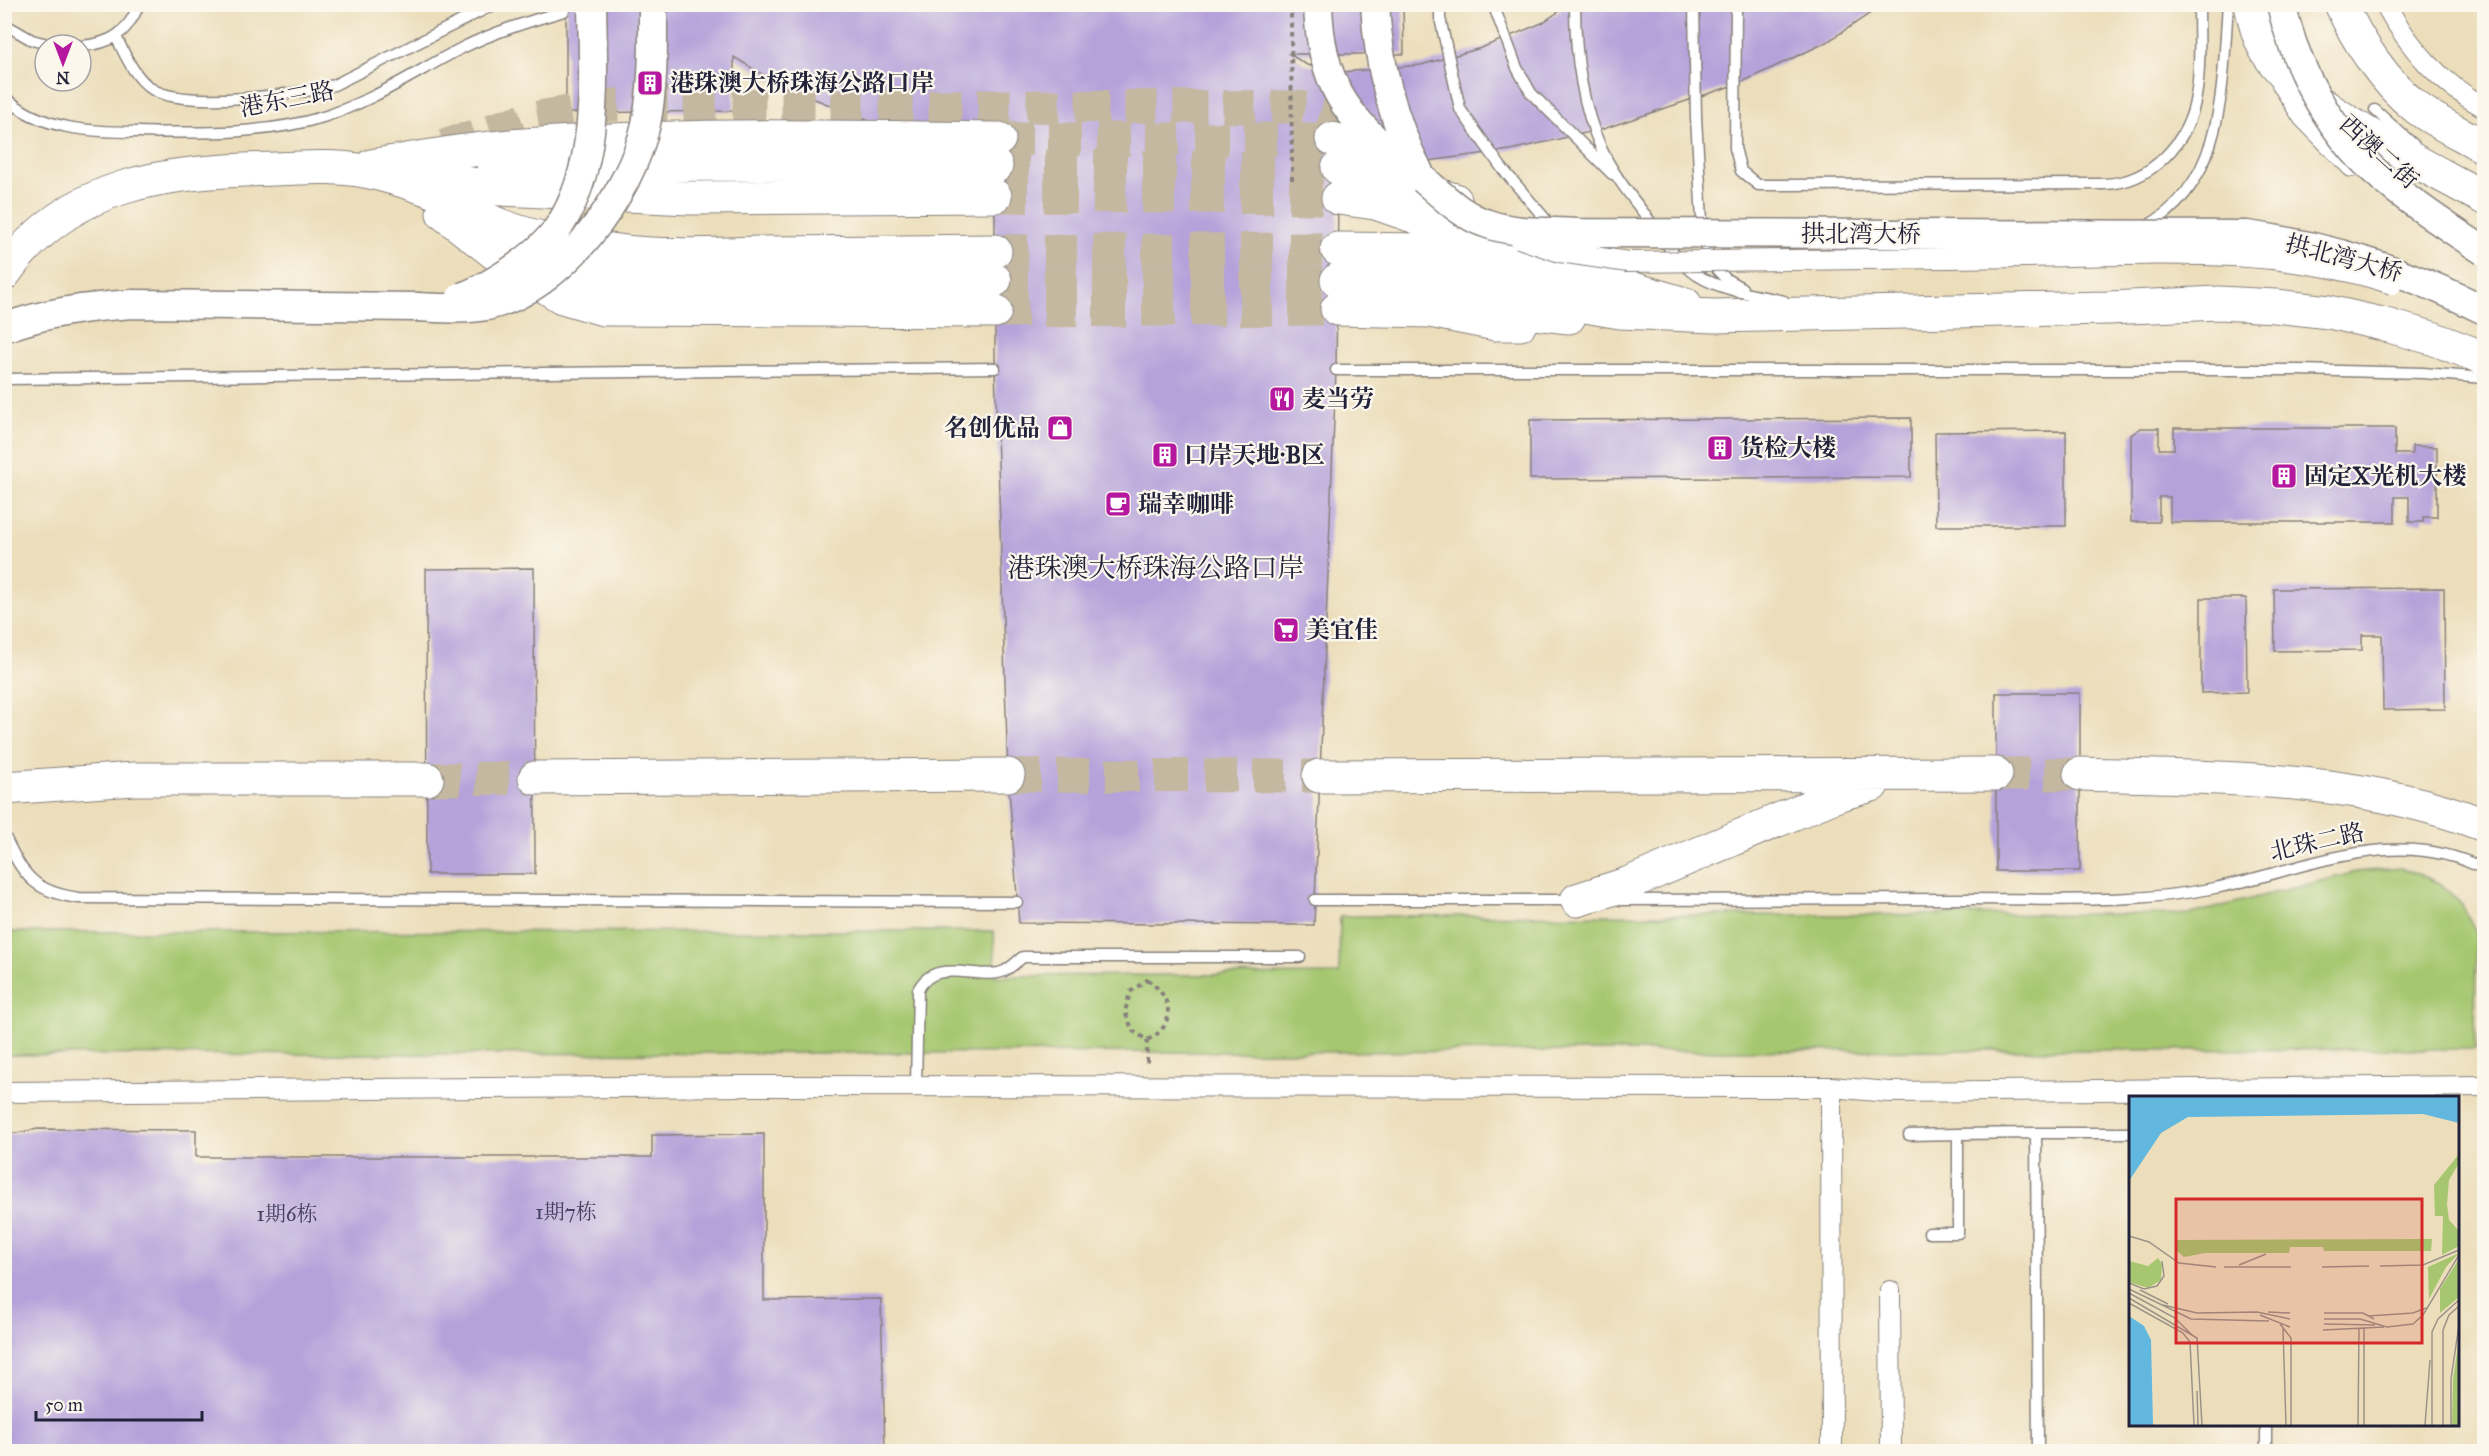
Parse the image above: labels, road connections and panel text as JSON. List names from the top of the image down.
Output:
{
  "streets": {
    "main road": ["拱北湾大桥"],
    "street": ["西澳二街"],
    "lane": ["港东三路", "北珠二路"]
  },
  "districts": ["港珠澳大桥珠海公路口岸"],
  "places": {
    "building": [
      "港珠澳大桥珠海公路口岸",
      "货检大楼",
      "口岸天地·B区",
      "固定X光机大楼"
    ],
    "restaurant": ["麦当劳"],
    "shop": ["名创优品"],
    "cafe": ["瑞幸咖啡"],
    "supermarket": ["美宜佳"]
  },
  "house_numbers": ["1期7栋", "1期6栋"],
  "scale_bar": "50 m",
  "north": "bottom"
}
